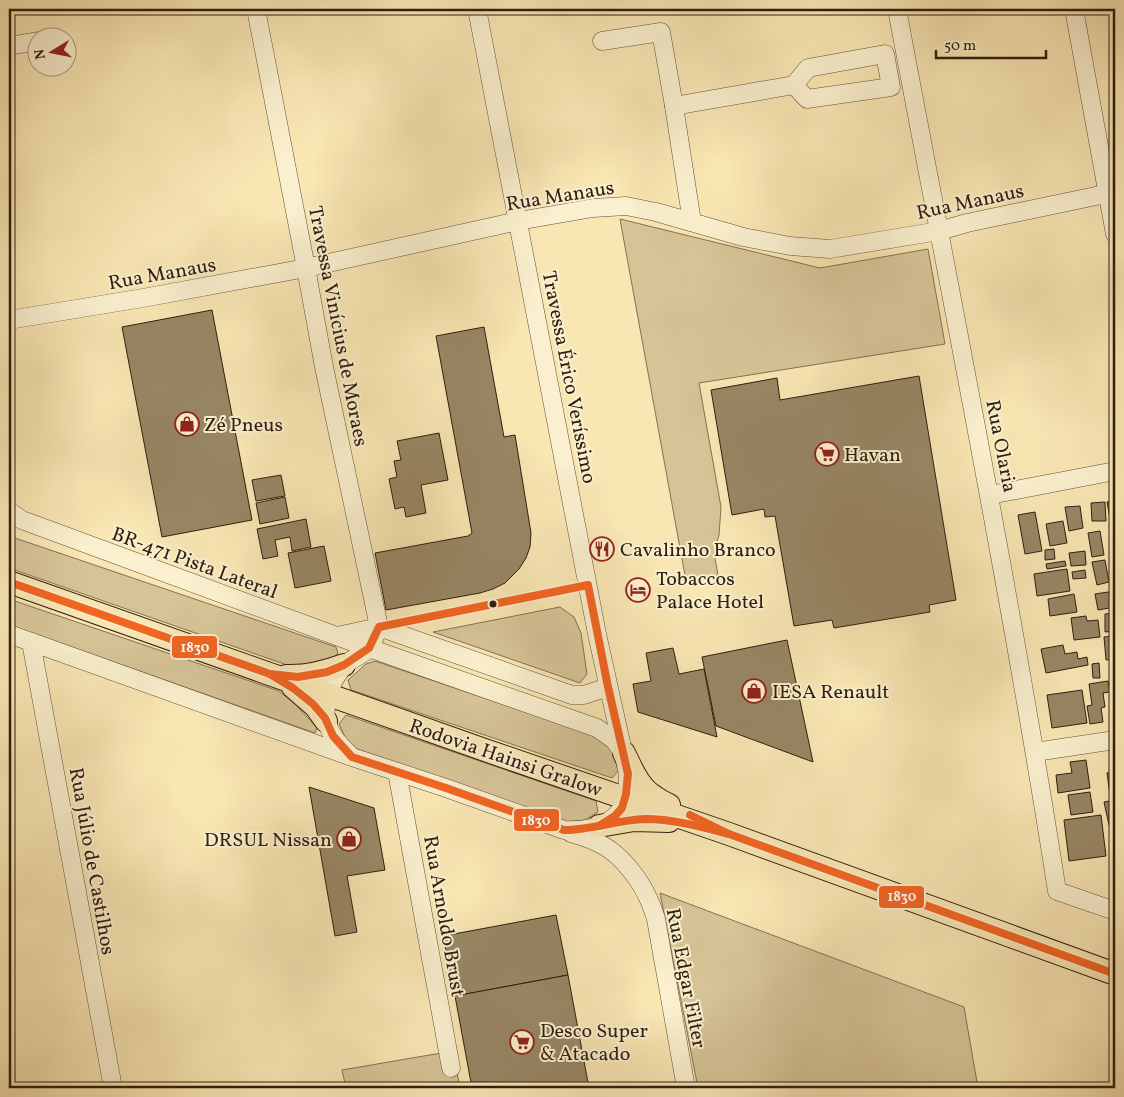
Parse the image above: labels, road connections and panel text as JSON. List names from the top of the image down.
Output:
{
  "streets": {
    "main road": ["Rodovia Hainsi Gralow"],
    "street": [
      "Rua Manaus",
      "Travessa Vinícius de Moraes",
      "Travessa Érico Veríssimo",
      "Rua Olaria",
      "BR-471 Pista Lateral",
      "Rua Júlio de Castilhos",
      "Rua Arnoldo Brust",
      "Rua Edgar Filter"
    ]
  },
  "crossings": [
    ["Rua Manaus", "Travessa Vinícius de Moraes"],
    ["Rua Manaus", "Travessa Érico Veríssimo"],
    ["Rua Manaus", "Rua Olaria"],
    ["Travessa Érico Veríssimo", "BR-471 Pista Lateral"],
    ["Travessa Érico Veríssimo", "Rodovia Hainsi Gralow"],
    ["Rua Júlio de Castilhos", "Rua Edgar Filter"],
    ["Rua Arnoldo Brust", "Rua Edgar Filter"]
  ],
  "places": {
    "shop": ["Zé Pneus", "IESA Renault", "DRSUL Nissan"],
    "supermarket": ["Havan", "Desco Super & Atacado"],
    "restaurant": ["Cavalinho Branco"],
    "hotel": ["Tobaccos Palace Hotel"]
  },
  "lines": ["transit line 1830"],
  "scale_bar": "50 m",
  "north": "left"
}
